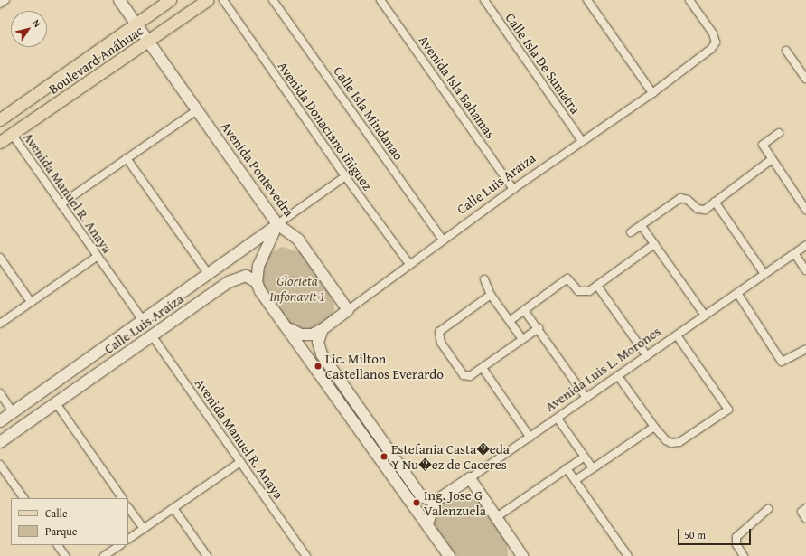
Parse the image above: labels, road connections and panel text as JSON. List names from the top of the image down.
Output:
{
  "streets": {
    "main road": ["Boulevard Anáhuac"],
    "street": [
      "Calle Isla De Sumatra",
      "Avenida Isla Bahamas",
      "Calle Isla Mindanao",
      "Avenida Donaciano Iñiguez",
      "Avenida Pontevedra",
      "Calle Luis Araiza",
      "Avenida Manuel R. Anaya",
      "Avenida Luis L. Morones"
    ]
  },
  "crossings": [
    ["Boulevard Anáhuac", "Avenida Pontevedra"],
    ["Boulevard Anáhuac", "Avenida Manuel R. Anaya"],
    ["Calle Isla De Sumatra", "Calle Luis Araiza"],
    ["Avenida Isla Bahamas", "Calle Luis Araiza"],
    ["Calle Isla Mindanao", "Calle Luis Araiza"],
    ["Avenida Donaciano Iñiguez", "Calle Luis Araiza"],
    ["Avenida Pontevedra", "Calle Luis Araiza"],
    ["Calle Luis Araiza", "Avenida Manuel R. Anaya"]
  ],
  "parks": ["Glorieta Infonavit 1"],
  "places": ["Lic. Milton Castellanos Everardo", "Estefania Casta�eda Y Nu�ez de Caceres", "Ing. Jose G Valenzuela"],
  "legend": ["Calle", "Parque"],
  "scale_bar": "50 m",
  "north": "top right"
}
